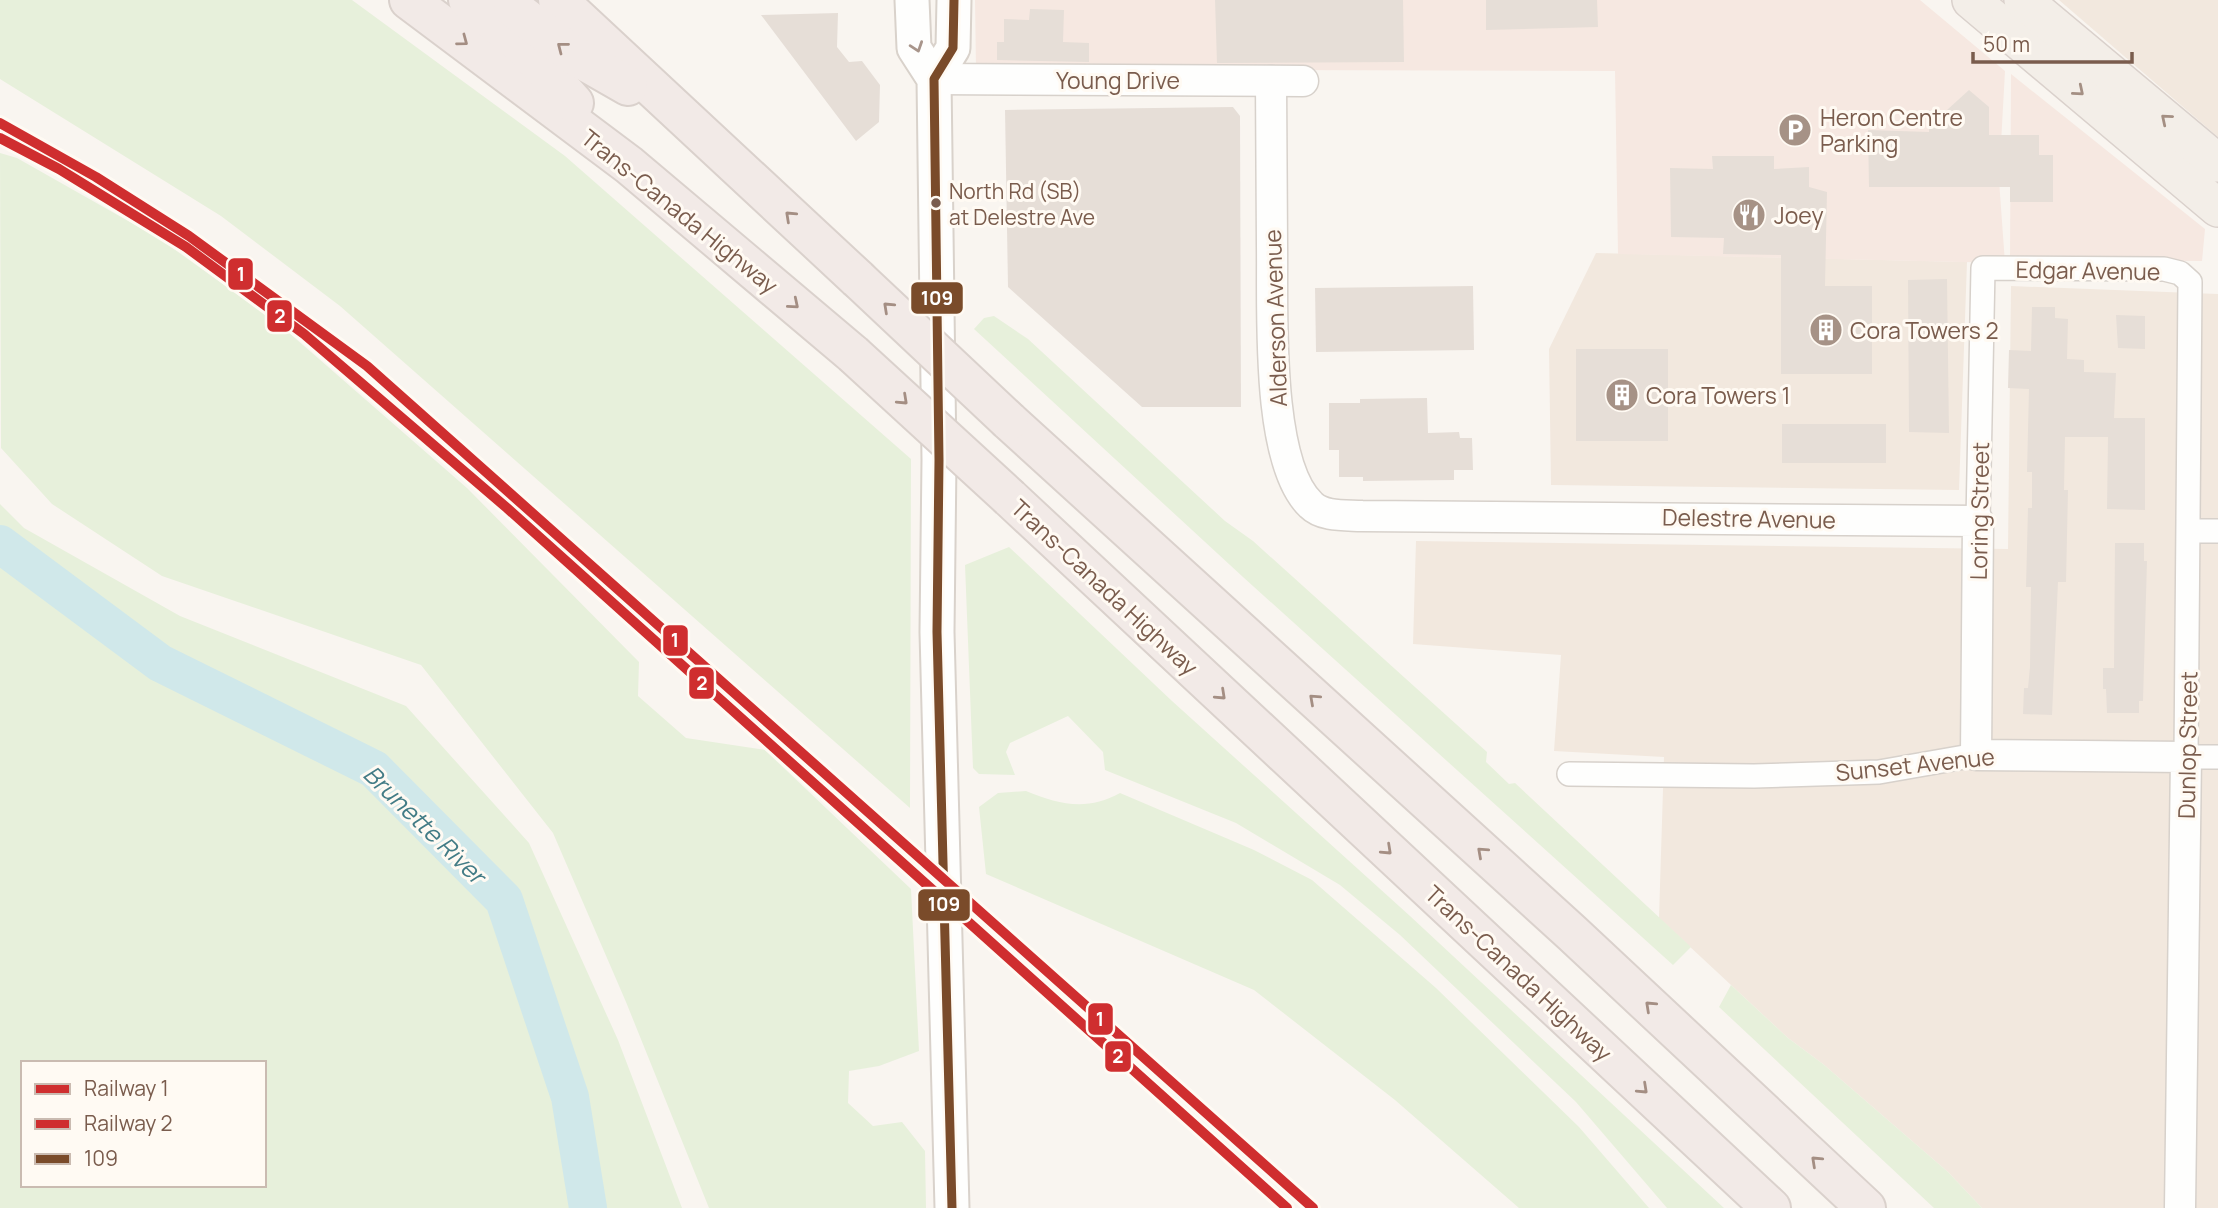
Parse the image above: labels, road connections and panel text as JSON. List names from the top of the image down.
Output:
{
  "streets": {
    "highway": ["Trans-Canada Highway"],
    "street": [
      "Young Drive",
      "Edgar Avenue",
      "Alderson Avenue",
      "Loring Street",
      "Delestre Avenue",
      "Dunlop Street",
      "Sunset Avenue"
    ]
  },
  "crossings": [
    ["Young Drive", "Alderson Avenue"],
    ["Edgar Avenue", "Loring Street"],
    ["Edgar Avenue", "Dunlop Street"],
    ["Alderson Avenue", "Delestre Avenue"],
    ["Loring Street", "Delestre Avenue"],
    ["Loring Street", "Sunset Avenue"],
    ["Dunlop Street", "Sunset Avenue"]
  ],
  "water": ["Brunette River"],
  "places": {
    "parking": ["Heron Centre Parking"],
    "other": ["North Rd (SB) at Delestre Ave"],
    "restaurant": ["Joey"],
    "building": ["Cora Towers 2", "Cora Towers 1"]
  },
  "lines": ["transit line 109", "rail line 1", "rail line 2"],
  "legend": ["Railway 1", "Railway 2", "109"],
  "scale_bar": "50 m"
}
